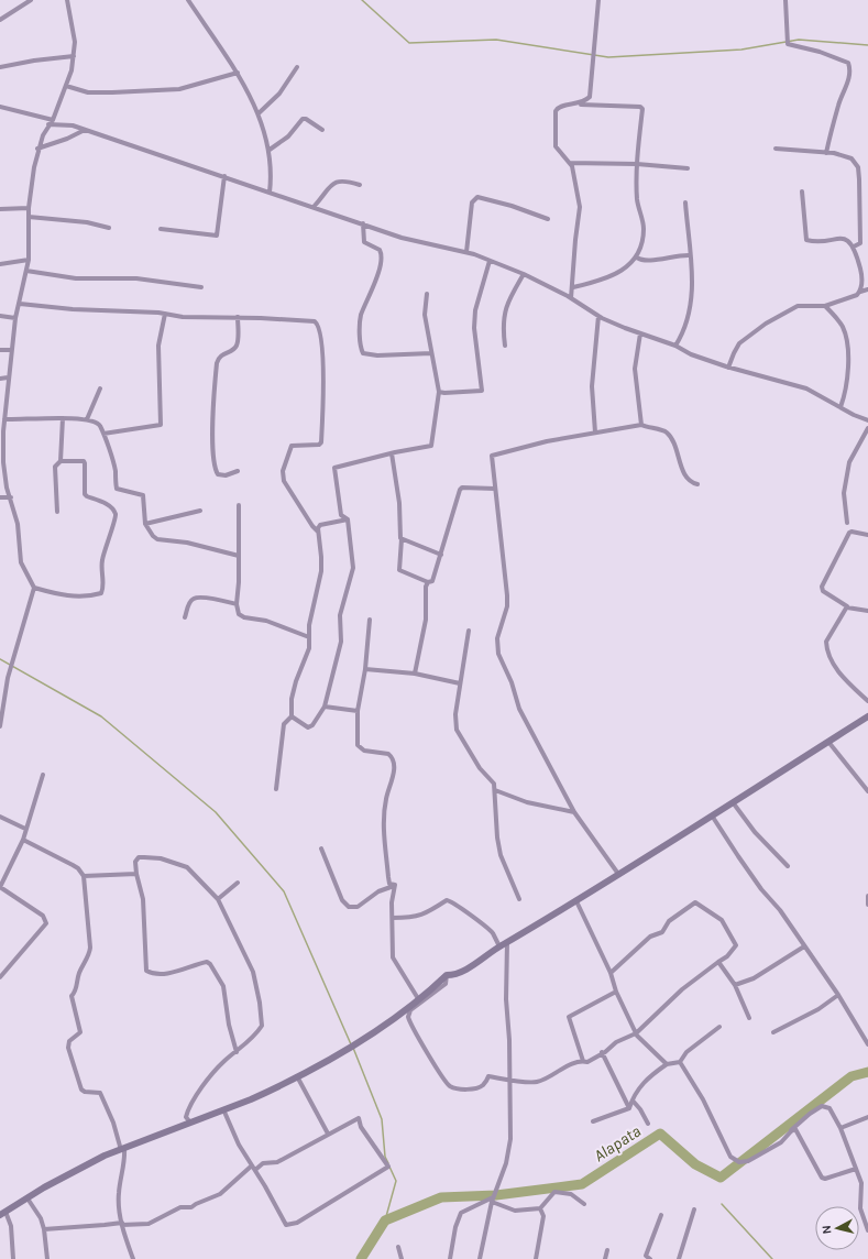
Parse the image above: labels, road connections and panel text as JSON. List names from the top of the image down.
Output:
{
  "water": ["Alapata"],
  "north": "left"
}
